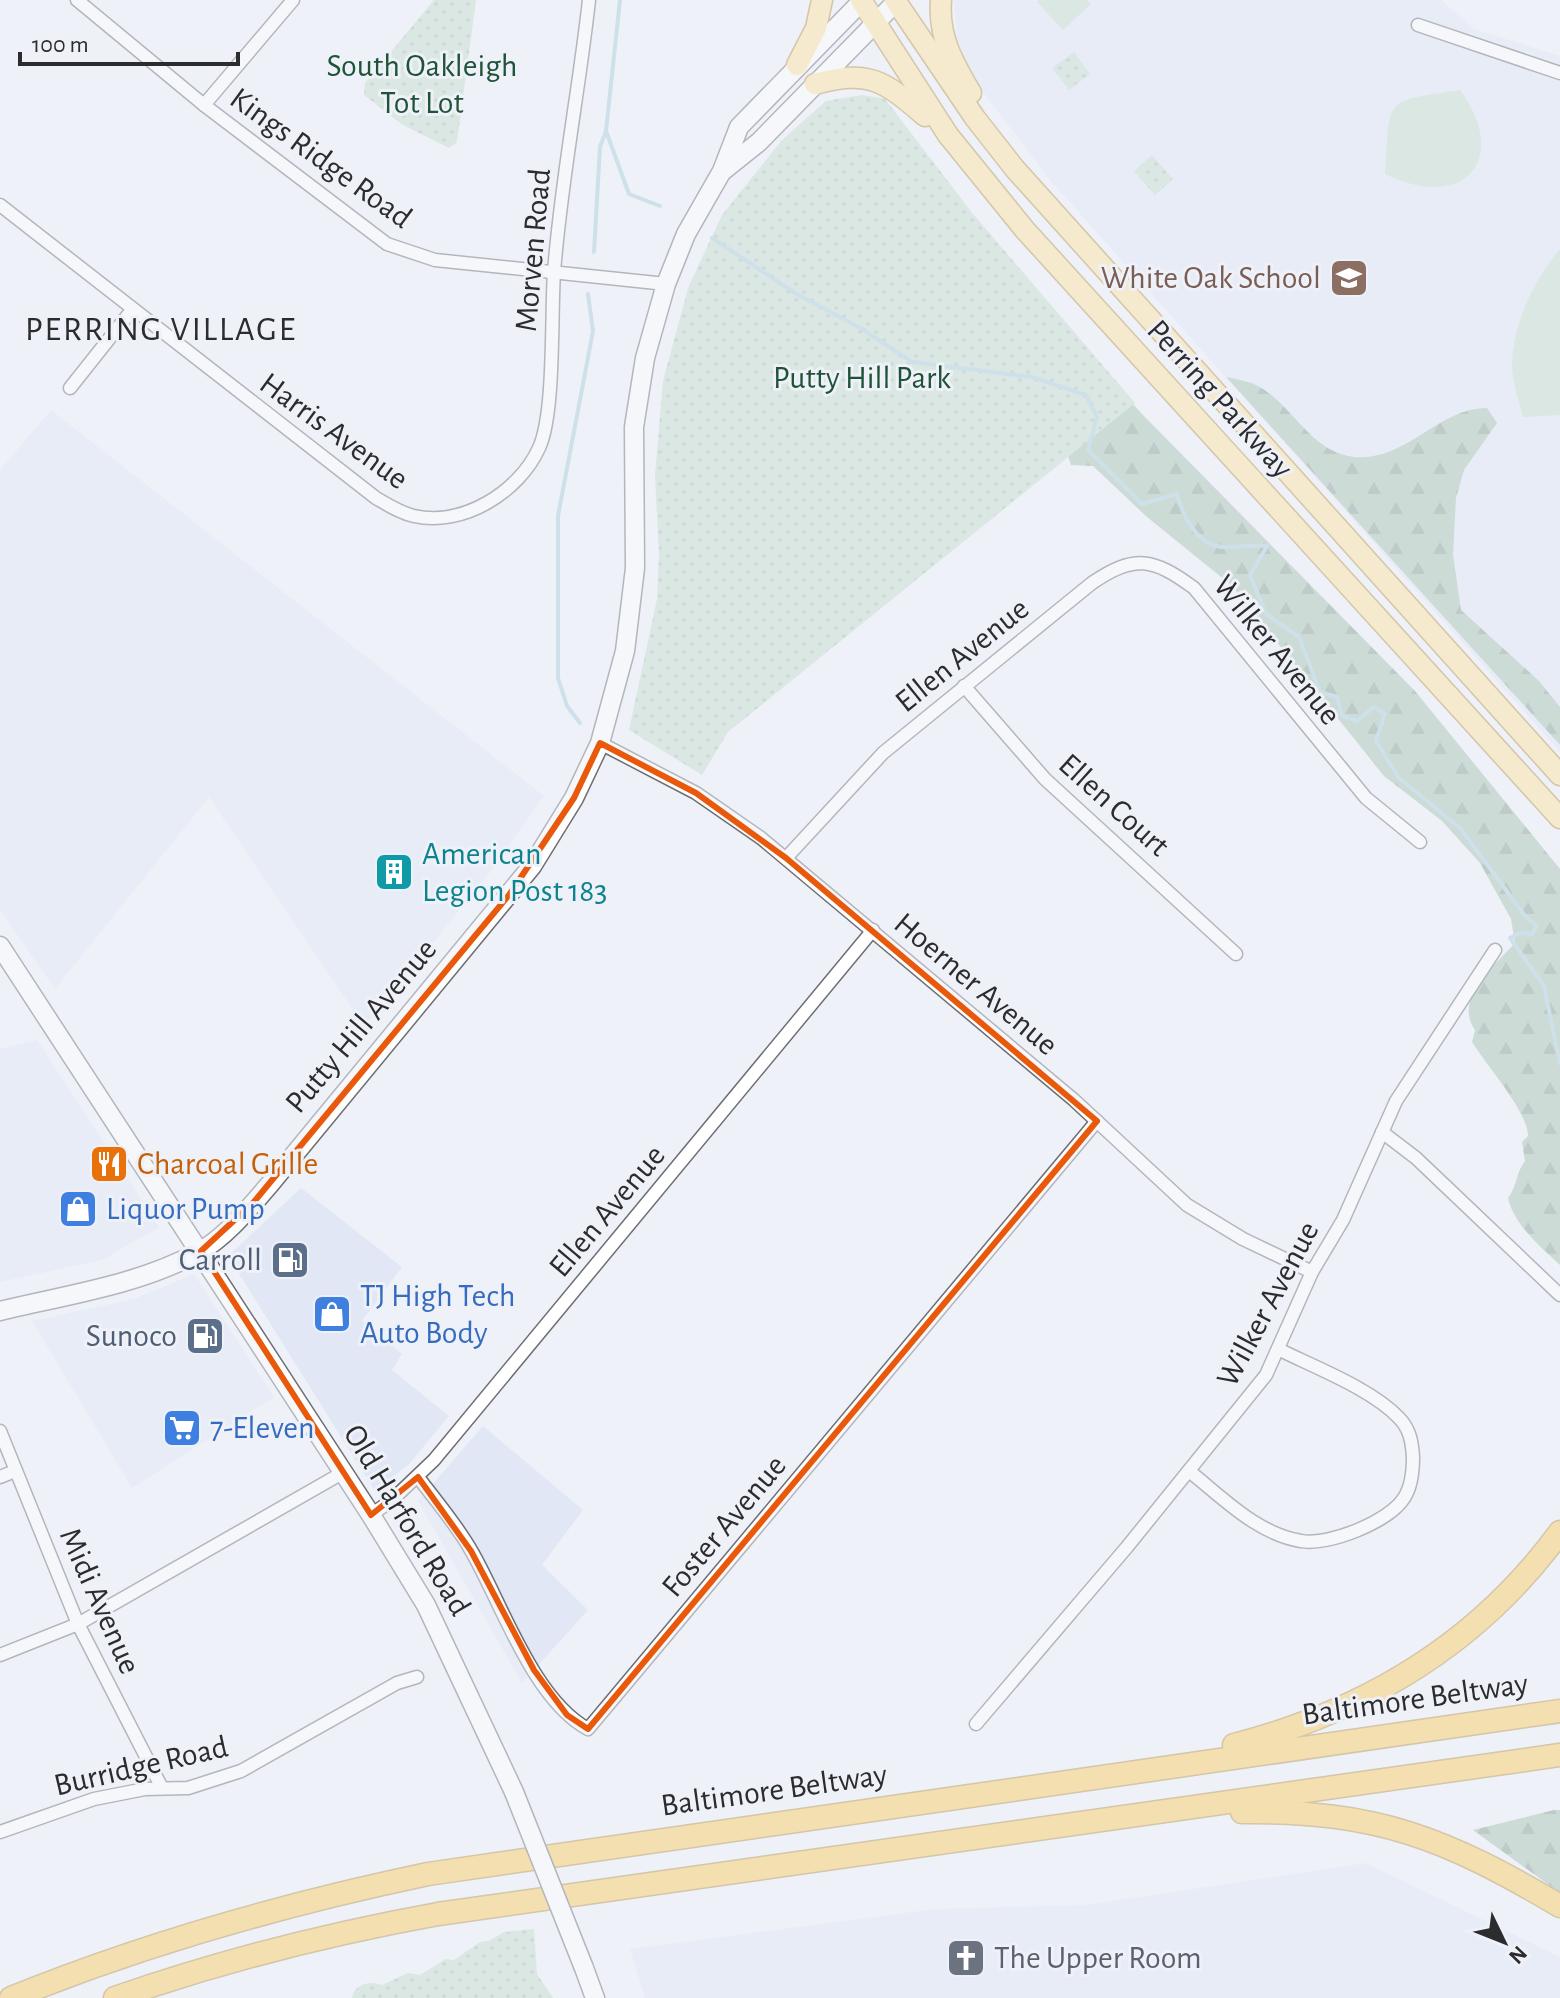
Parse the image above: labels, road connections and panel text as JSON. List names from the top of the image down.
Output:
{
  "streets": {
    "highway": ["Baltimore Beltway"],
    "main road": ["Perring Parkway", "Putty Hill Avenue", "Old Harford Road"],
    "street": [
      "Kings Ridge Road",
      "Morven Road",
      "Harris Avenue",
      "Wilker Avenue",
      "Ellen Avenue",
      "Ellen Court",
      "Hoerner Avenue",
      "Foster Avenue",
      "Midi Avenue",
      "Burridge Road"
    ]
  },
  "crossings": [
    ["Kings Ridge Road", "Morven Road"],
    ["Kings Ridge Road", "Putty Hill Avenue"],
    ["Morven Road", "Harris Avenue"],
    ["Perring Parkway", "Putty Hill Avenue"],
    ["Wilker Avenue", "Ellen Avenue"],
    ["Wilker Avenue", "Hoerner Avenue"],
    ["Ellen Avenue", "Ellen Court"],
    ["Ellen Avenue", "Hoerner Avenue"],
    ["Ellen Avenue", "Old Harford Road"],
    ["Ellen Avenue", "Foster Avenue"],
    ["Hoerner Avenue", "Putty Hill Avenue"],
    ["Hoerner Avenue", "Foster Avenue"],
    ["Putty Hill Avenue", "Old Harford Road"],
    ["Midi Avenue", "Burridge Road"]
  ],
  "districts": ["PERRING VILLAGE"],
  "parks": ["South Oakleigh Tot Lot", "Putty Hill Park"],
  "places": {
    "school or university": ["White Oak School"],
    "building": ["American Legion Post 183"],
    "restaurant": ["Charcoal Grille"],
    "shop": ["Liquor Pump", "TJ High Tech Auto Body"],
    "fuel station": ["Carroll", "Sunoco"],
    "supermarket": ["7-Eleven"],
    "church": ["The Upper Room"]
  },
  "scale_bar": "100 m",
  "north": "bottom right"
}
